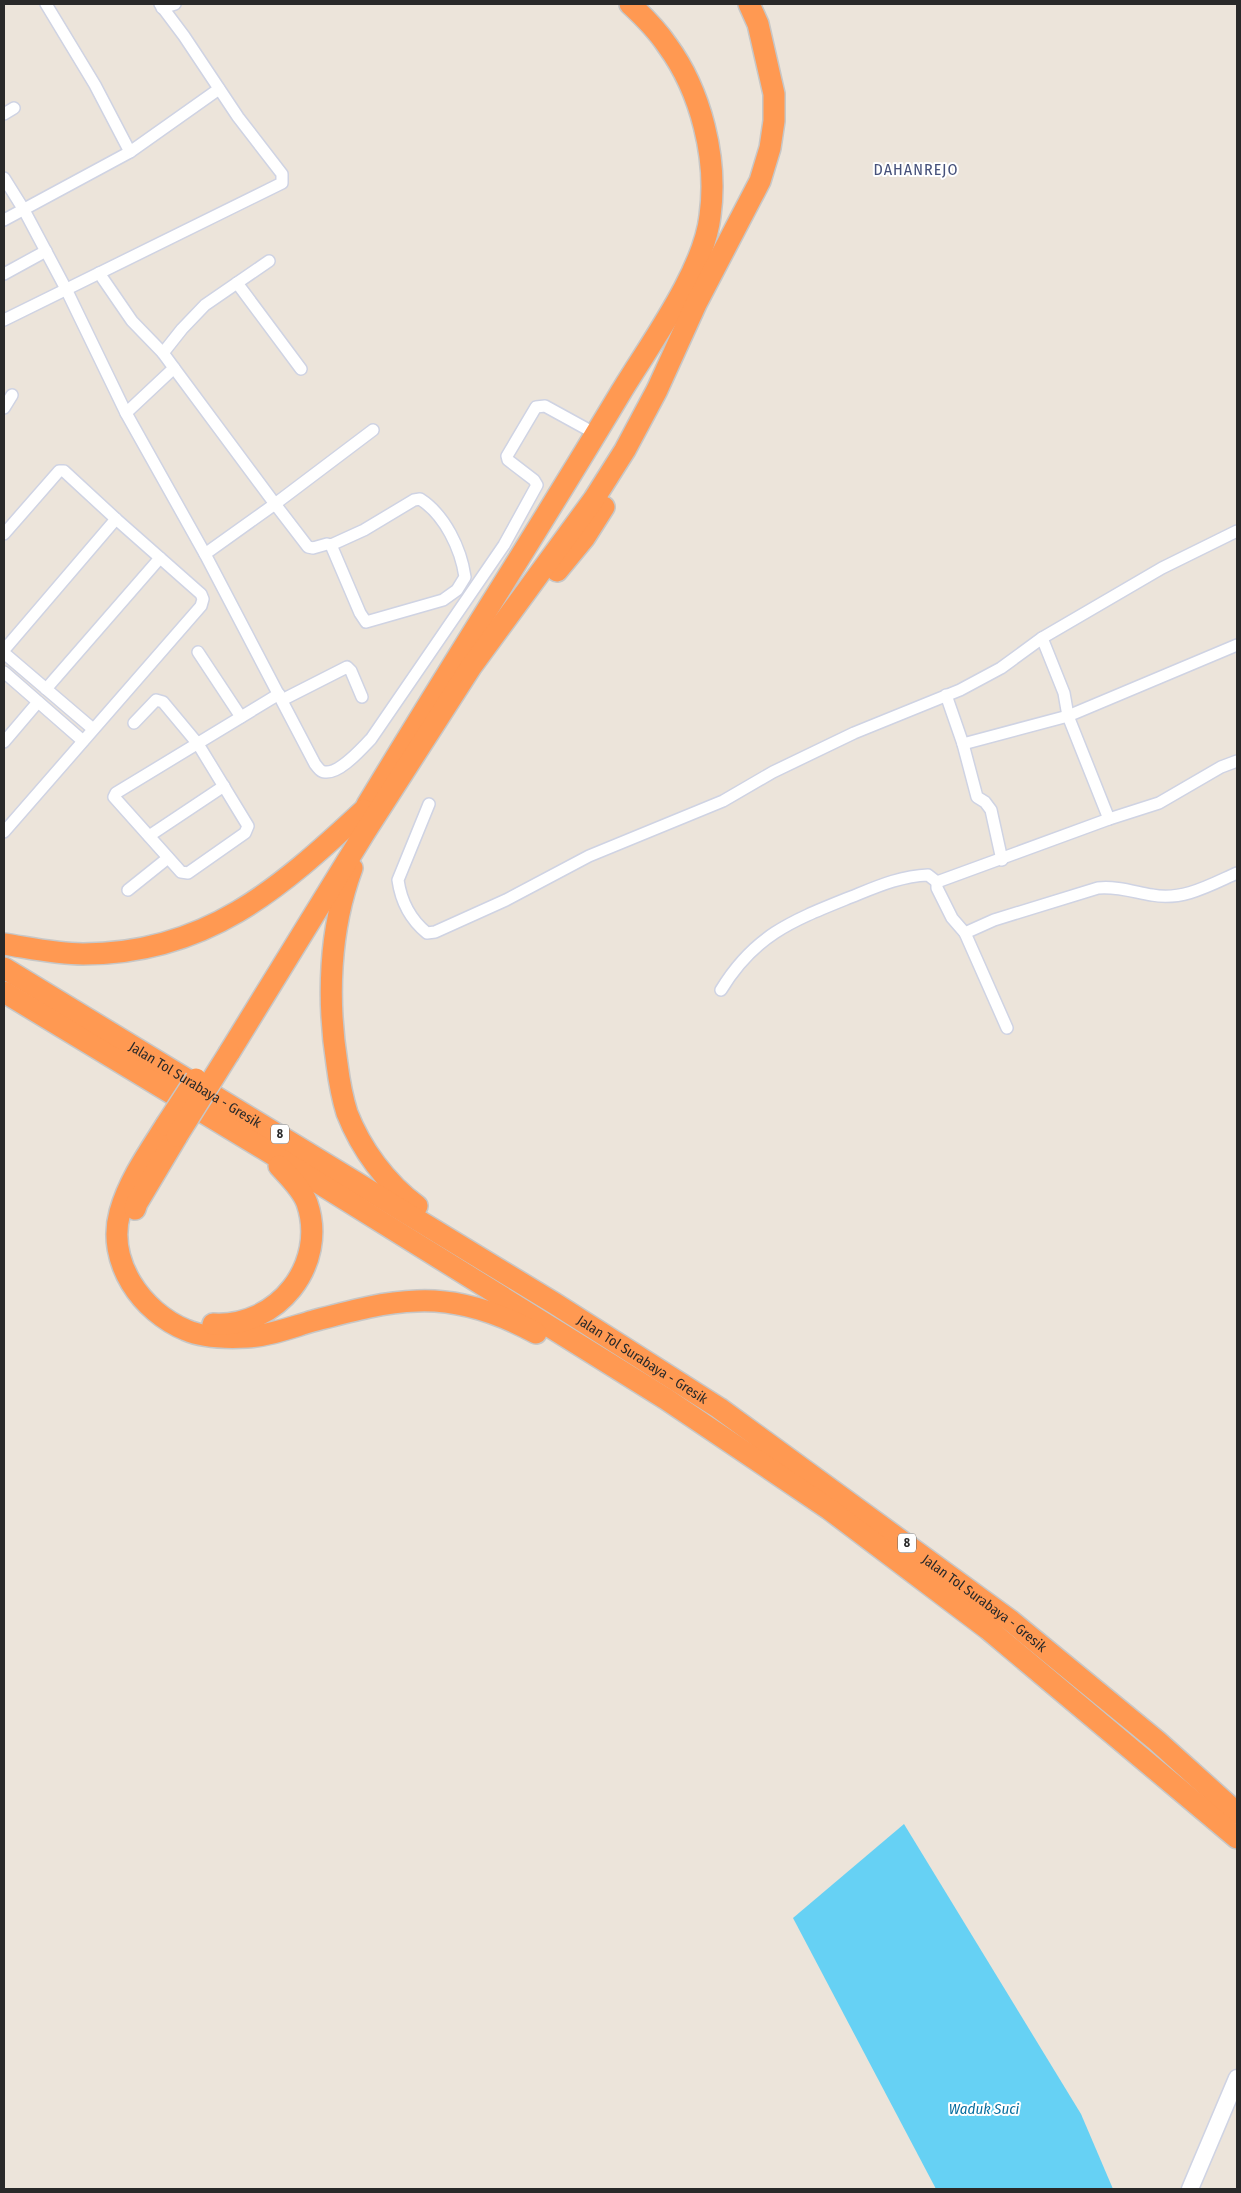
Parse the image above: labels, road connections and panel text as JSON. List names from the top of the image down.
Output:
{
  "streets": {
    "highway": ["Jalan Tol Surabaya - Gresik", "8"]
  },
  "districts": ["DAHANREJO"],
  "water": ["Waduk Suci"]
}
